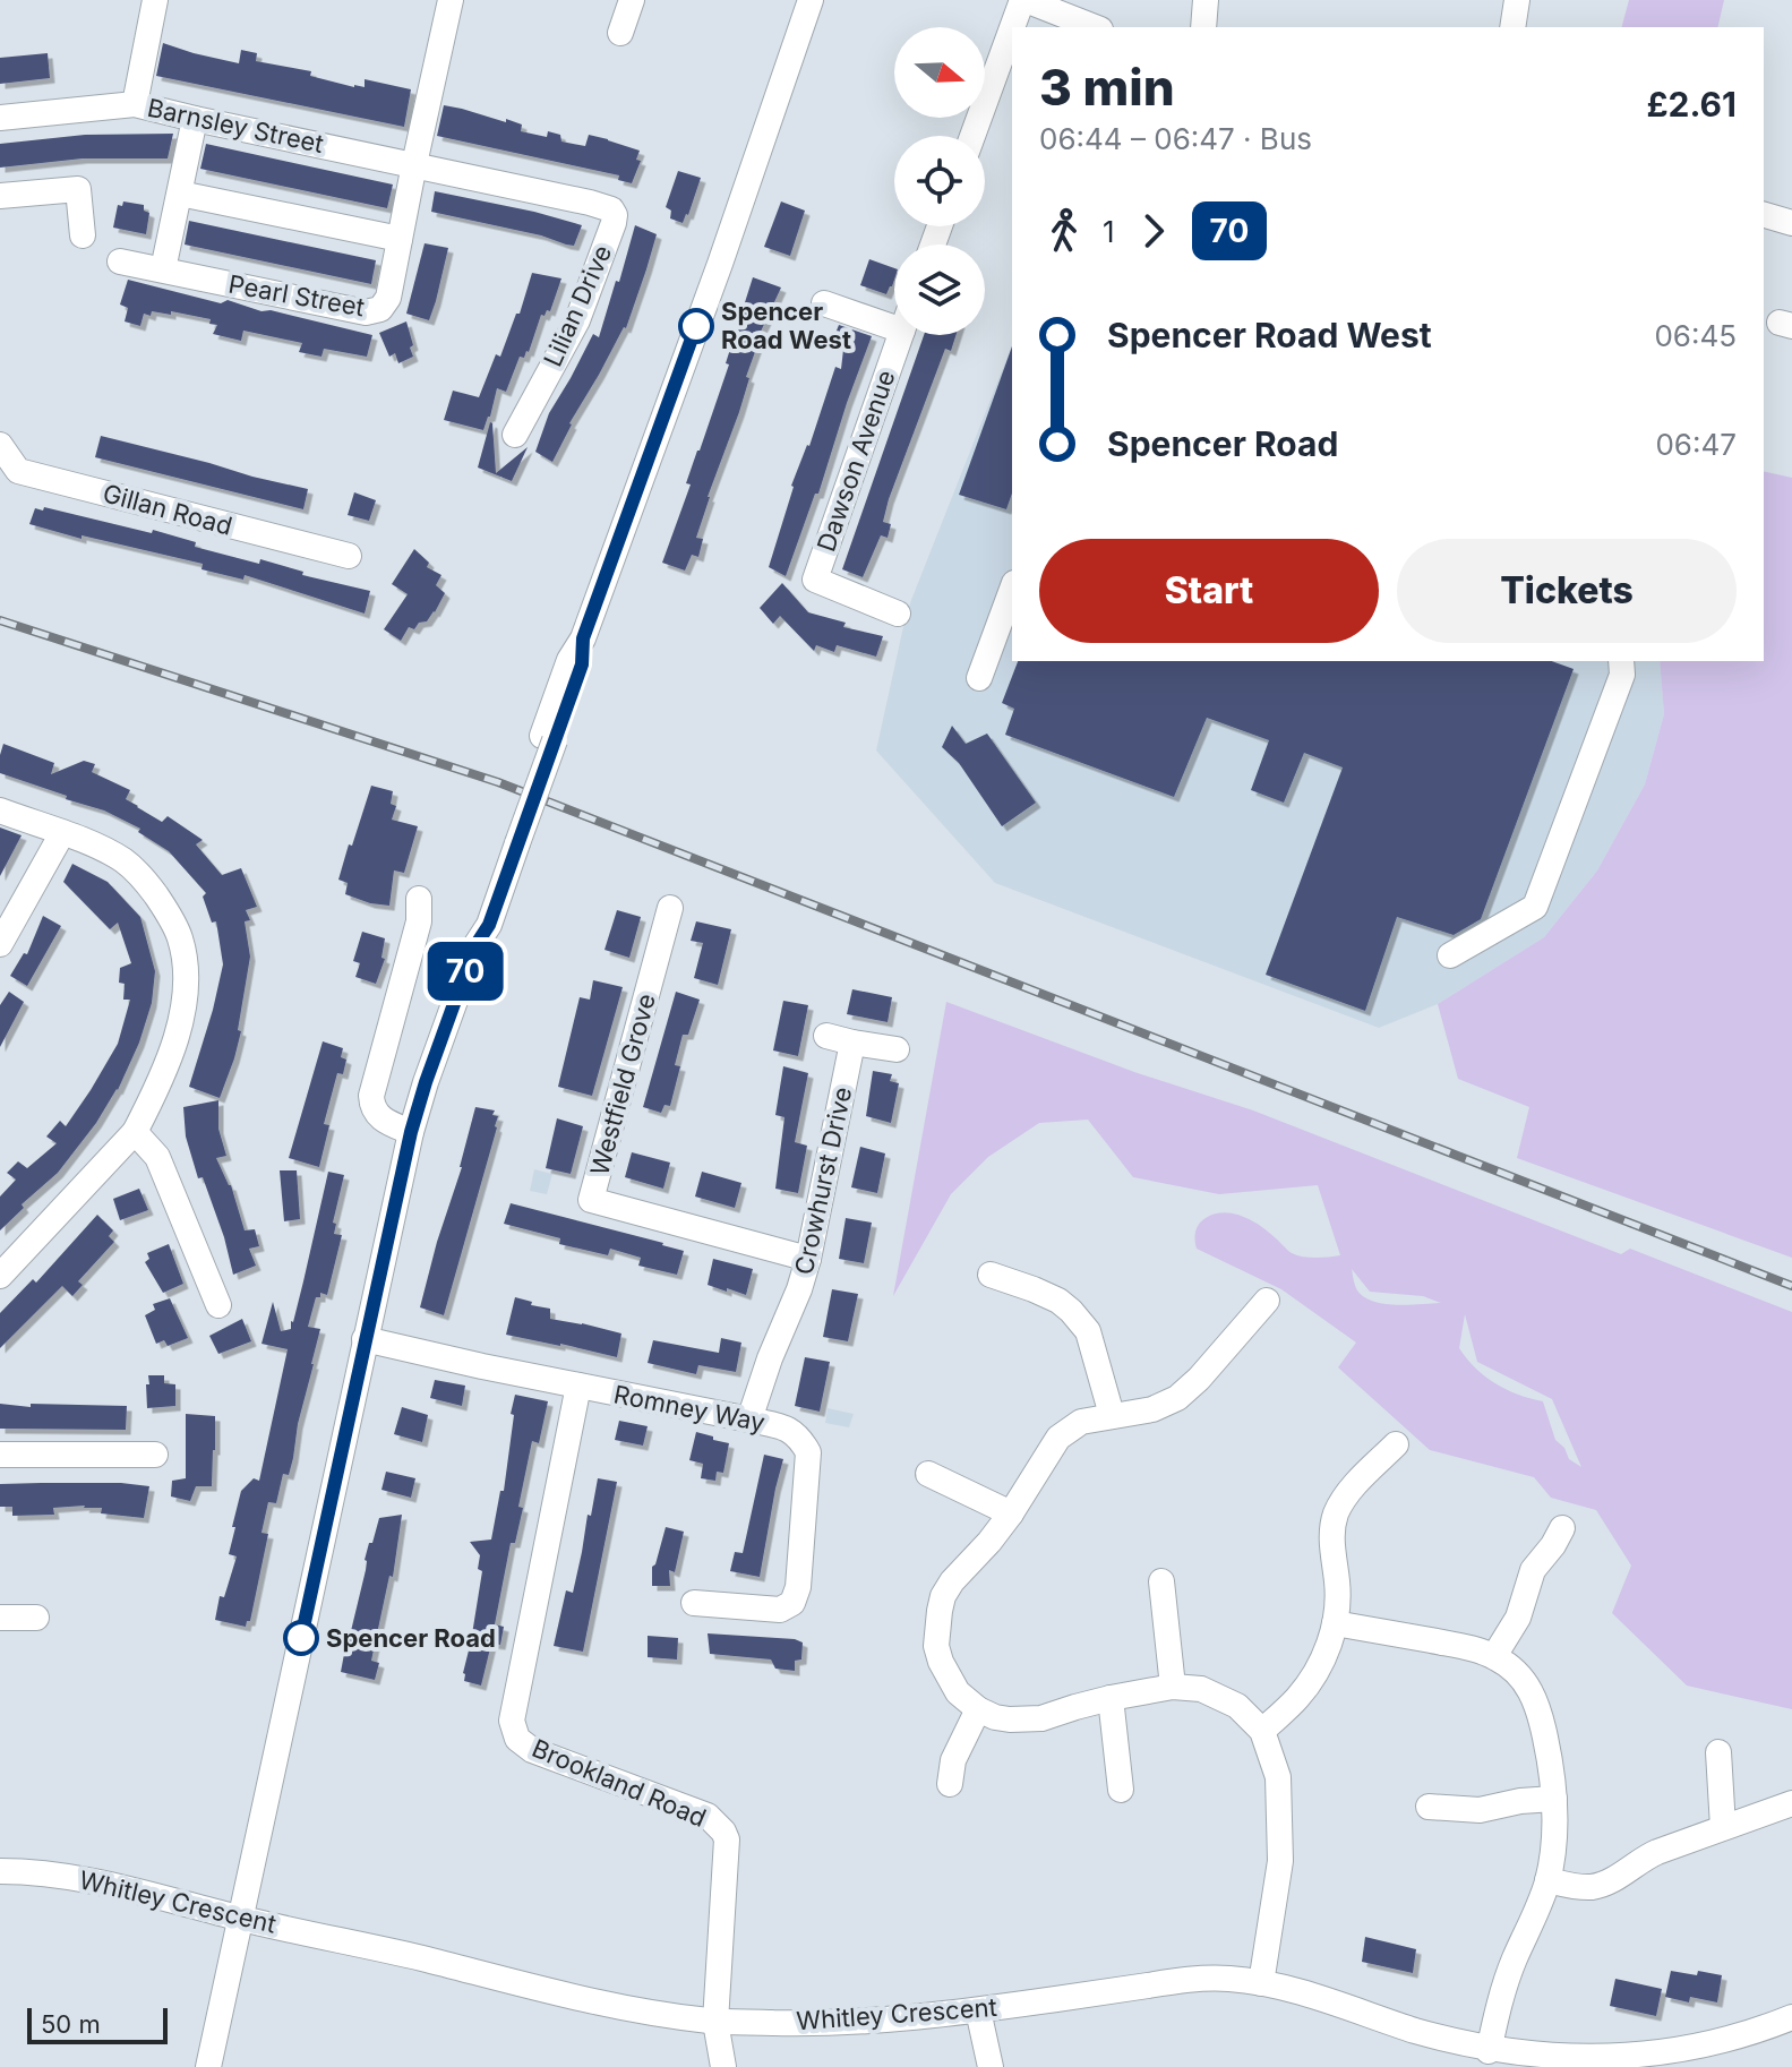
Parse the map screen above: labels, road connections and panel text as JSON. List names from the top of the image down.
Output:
{
  "streets": {
    "street": [
      "Barnsley Street",
      "Pearl Street",
      "Lilian Drive",
      "Dawson Avenue",
      "Gillan Road",
      "Westfield Grove",
      "Crowhurst Drive",
      "Romney Way",
      "Brookland Road",
      "Whitley Crescent"
    ]
  },
  "crossings": [
    ["Barnsley Street", "Pearl Street"],
    ["Barnsley Street", "Lilian Drive"],
    ["Pearl Street", "Lilian Drive"],
    ["Westfield Grove", "Crowhurst Drive"],
    ["Crowhurst Drive", "Romney Way"],
    ["Romney Way", "Brookland Road"],
    ["Brookland Road", "Whitley Crescent"]
  ],
  "places": ["Spencer Road West", "Spencer Road"],
  "lines": ["bus line 70"],
  "scale_bar": "50 m",
  "north": "right",
  "page": {
    "on_map": "70",
    "heading": ["3 min", "06:44 – 06:47 · Bus", "£2.61"],
    "legs": ["1", "70"],
    "list": [
      {
        "name": "Spencer Road West",
        "value": "06:45"
      },
      {
        "name": "Spencer Road",
        "value": "06:47"
      }
    ],
    "buttons": ["Start", "Tickets"],
    "scale": "50 m"
  }
}
